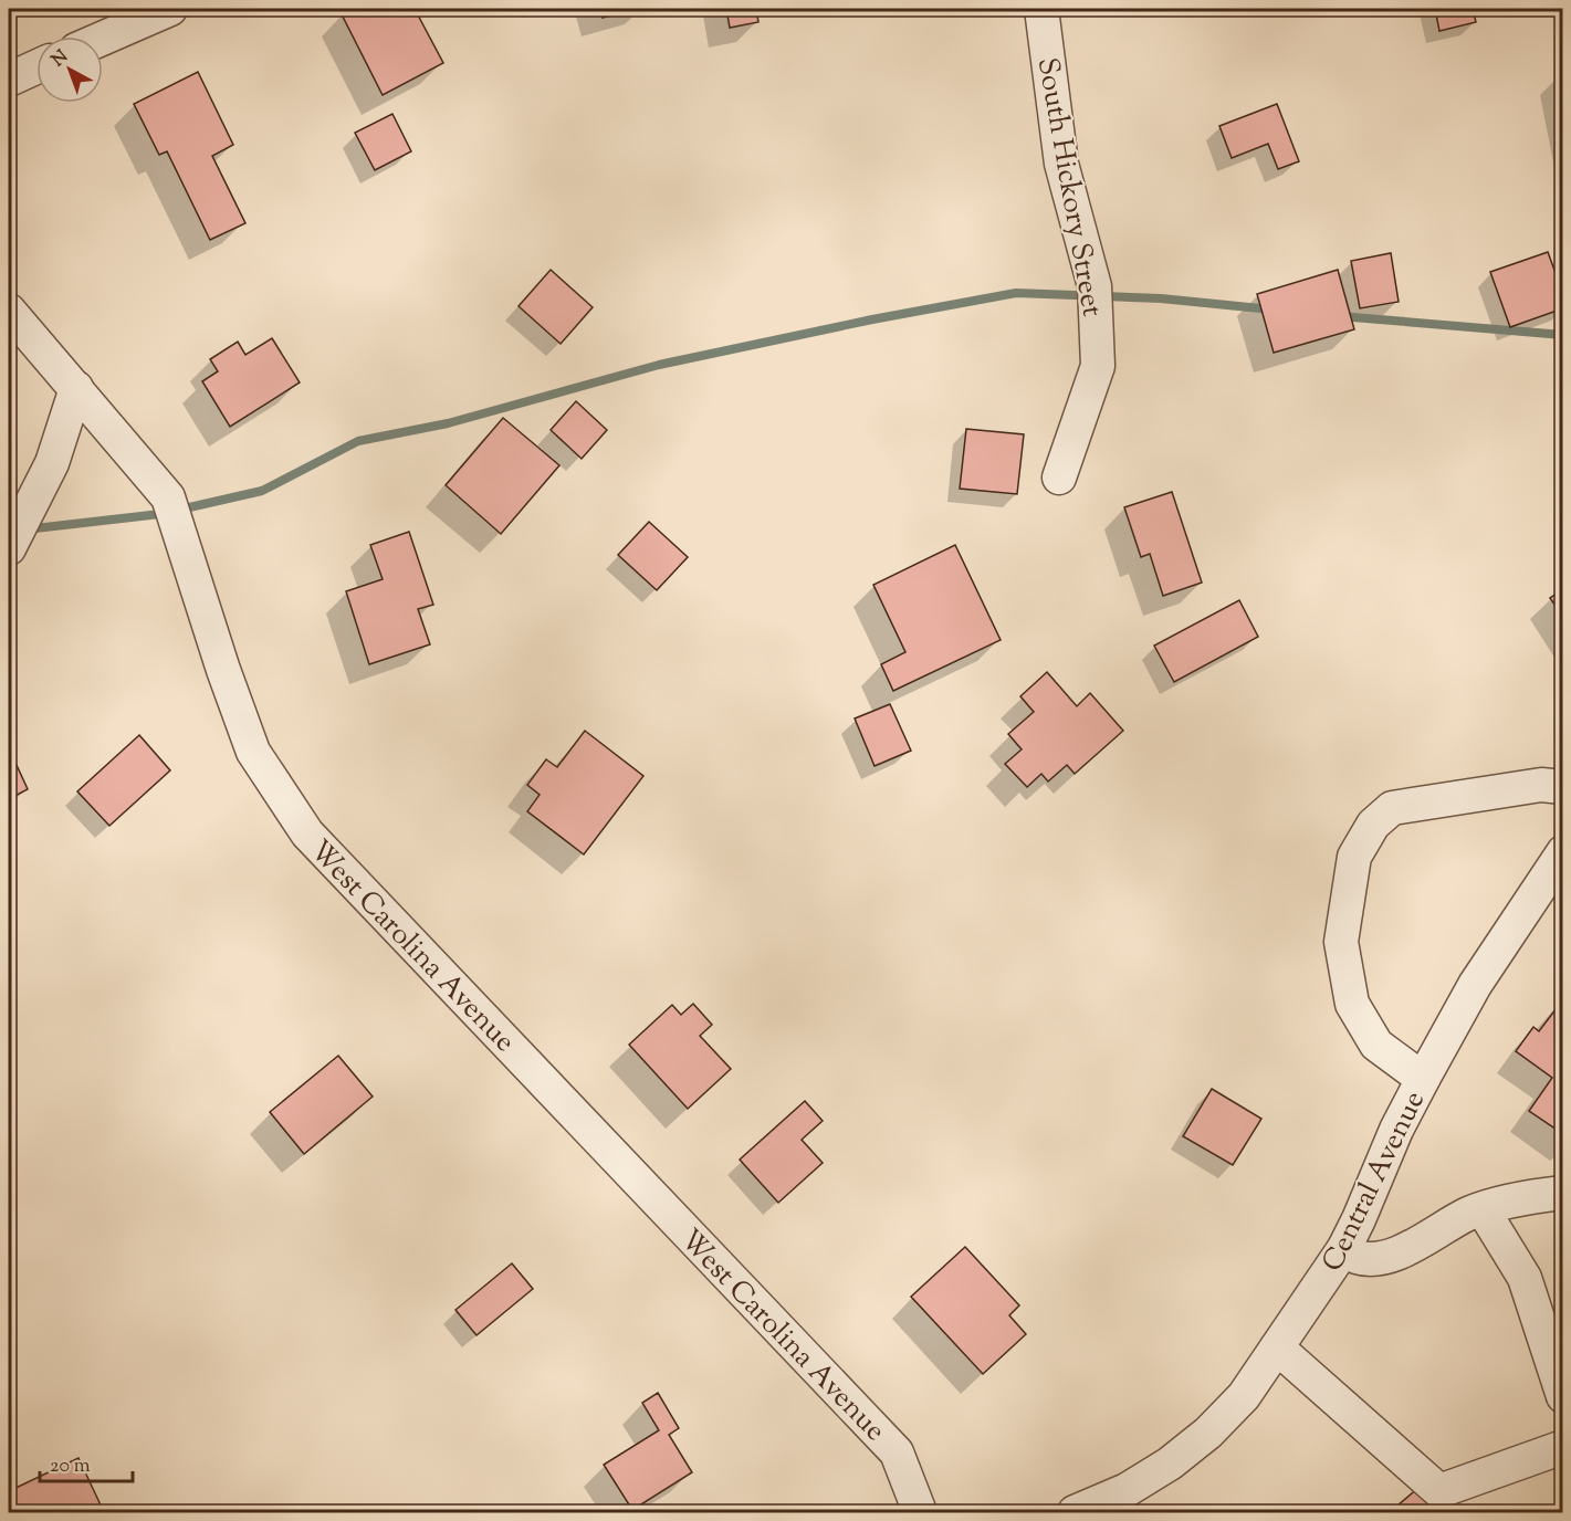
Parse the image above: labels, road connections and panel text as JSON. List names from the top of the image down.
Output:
{
  "streets": {
    "street": ["South Hickory Street", "West Carolina Avenue", "Central Avenue"]
  },
  "scale_bar": "20 m",
  "north": "top left"
}
